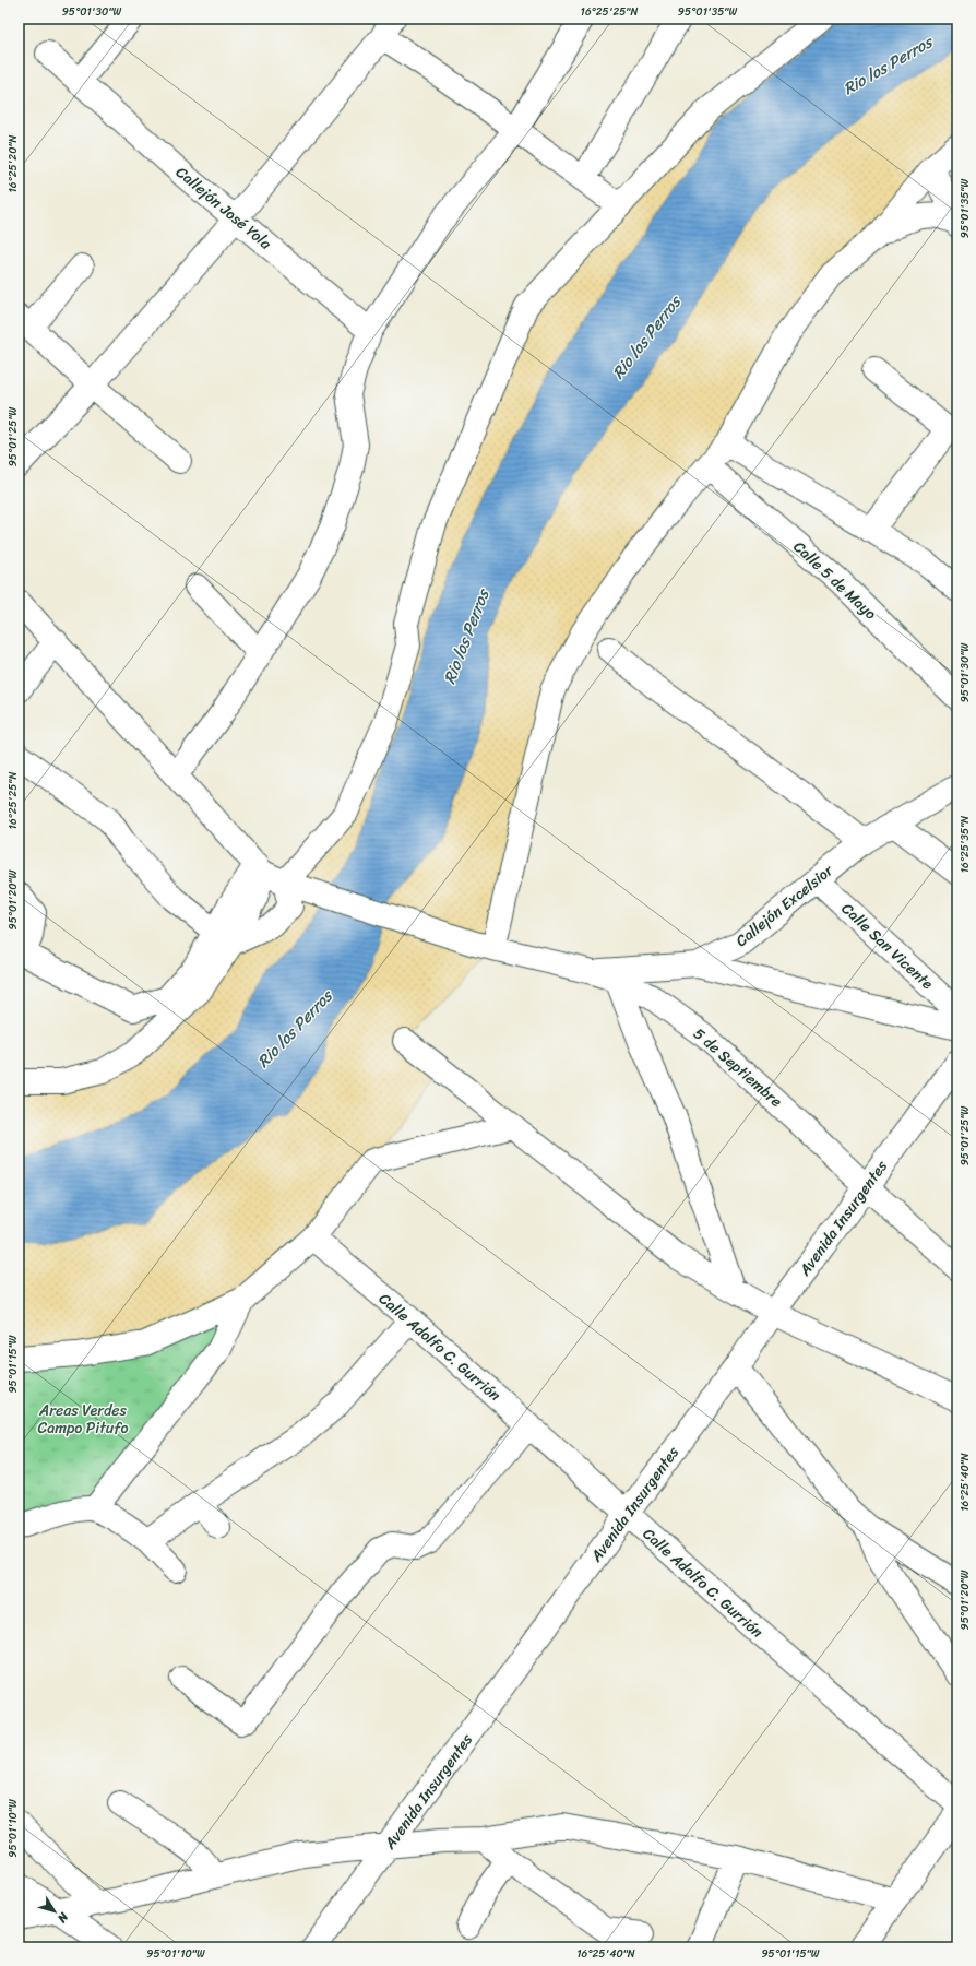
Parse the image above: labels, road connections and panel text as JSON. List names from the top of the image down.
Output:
{
  "streets": {
    "street": [
      "Callejón José Yola",
      "Calle 5 de Mayo",
      "Callejón Excelsior",
      "Calle San Vicente",
      "5 de Septiembre",
      "Avenida Insurgentes",
      "Calle Adolfo C. Gurrión"
    ]
  },
  "crossings": [
    ["Callejón Excelsior", "Calle San Vicente"],
    ["Callejón Excelsior", "5 de Septiembre"],
    ["5 de Septiembre", "Avenida Insurgentes"],
    ["Avenida Insurgentes", "Calle Adolfo C. Gurrión"]
  ],
  "water": ["Rio los Perros"],
  "parks": ["Areas Verdes Campo Pitufo"],
  "north": "bottom right",
  "coordinates": [
    "95°01'30\"W",
    "16°25'25\"N",
    "95°01'35\"W",
    "16°25'20\"N",
    "95°01'25\"W",
    "16°25'35\"N",
    "95°01'20\"W",
    "95°01'15\"W",
    "16°25'40\"N",
    "95°01'10\"W"
  ]
}
